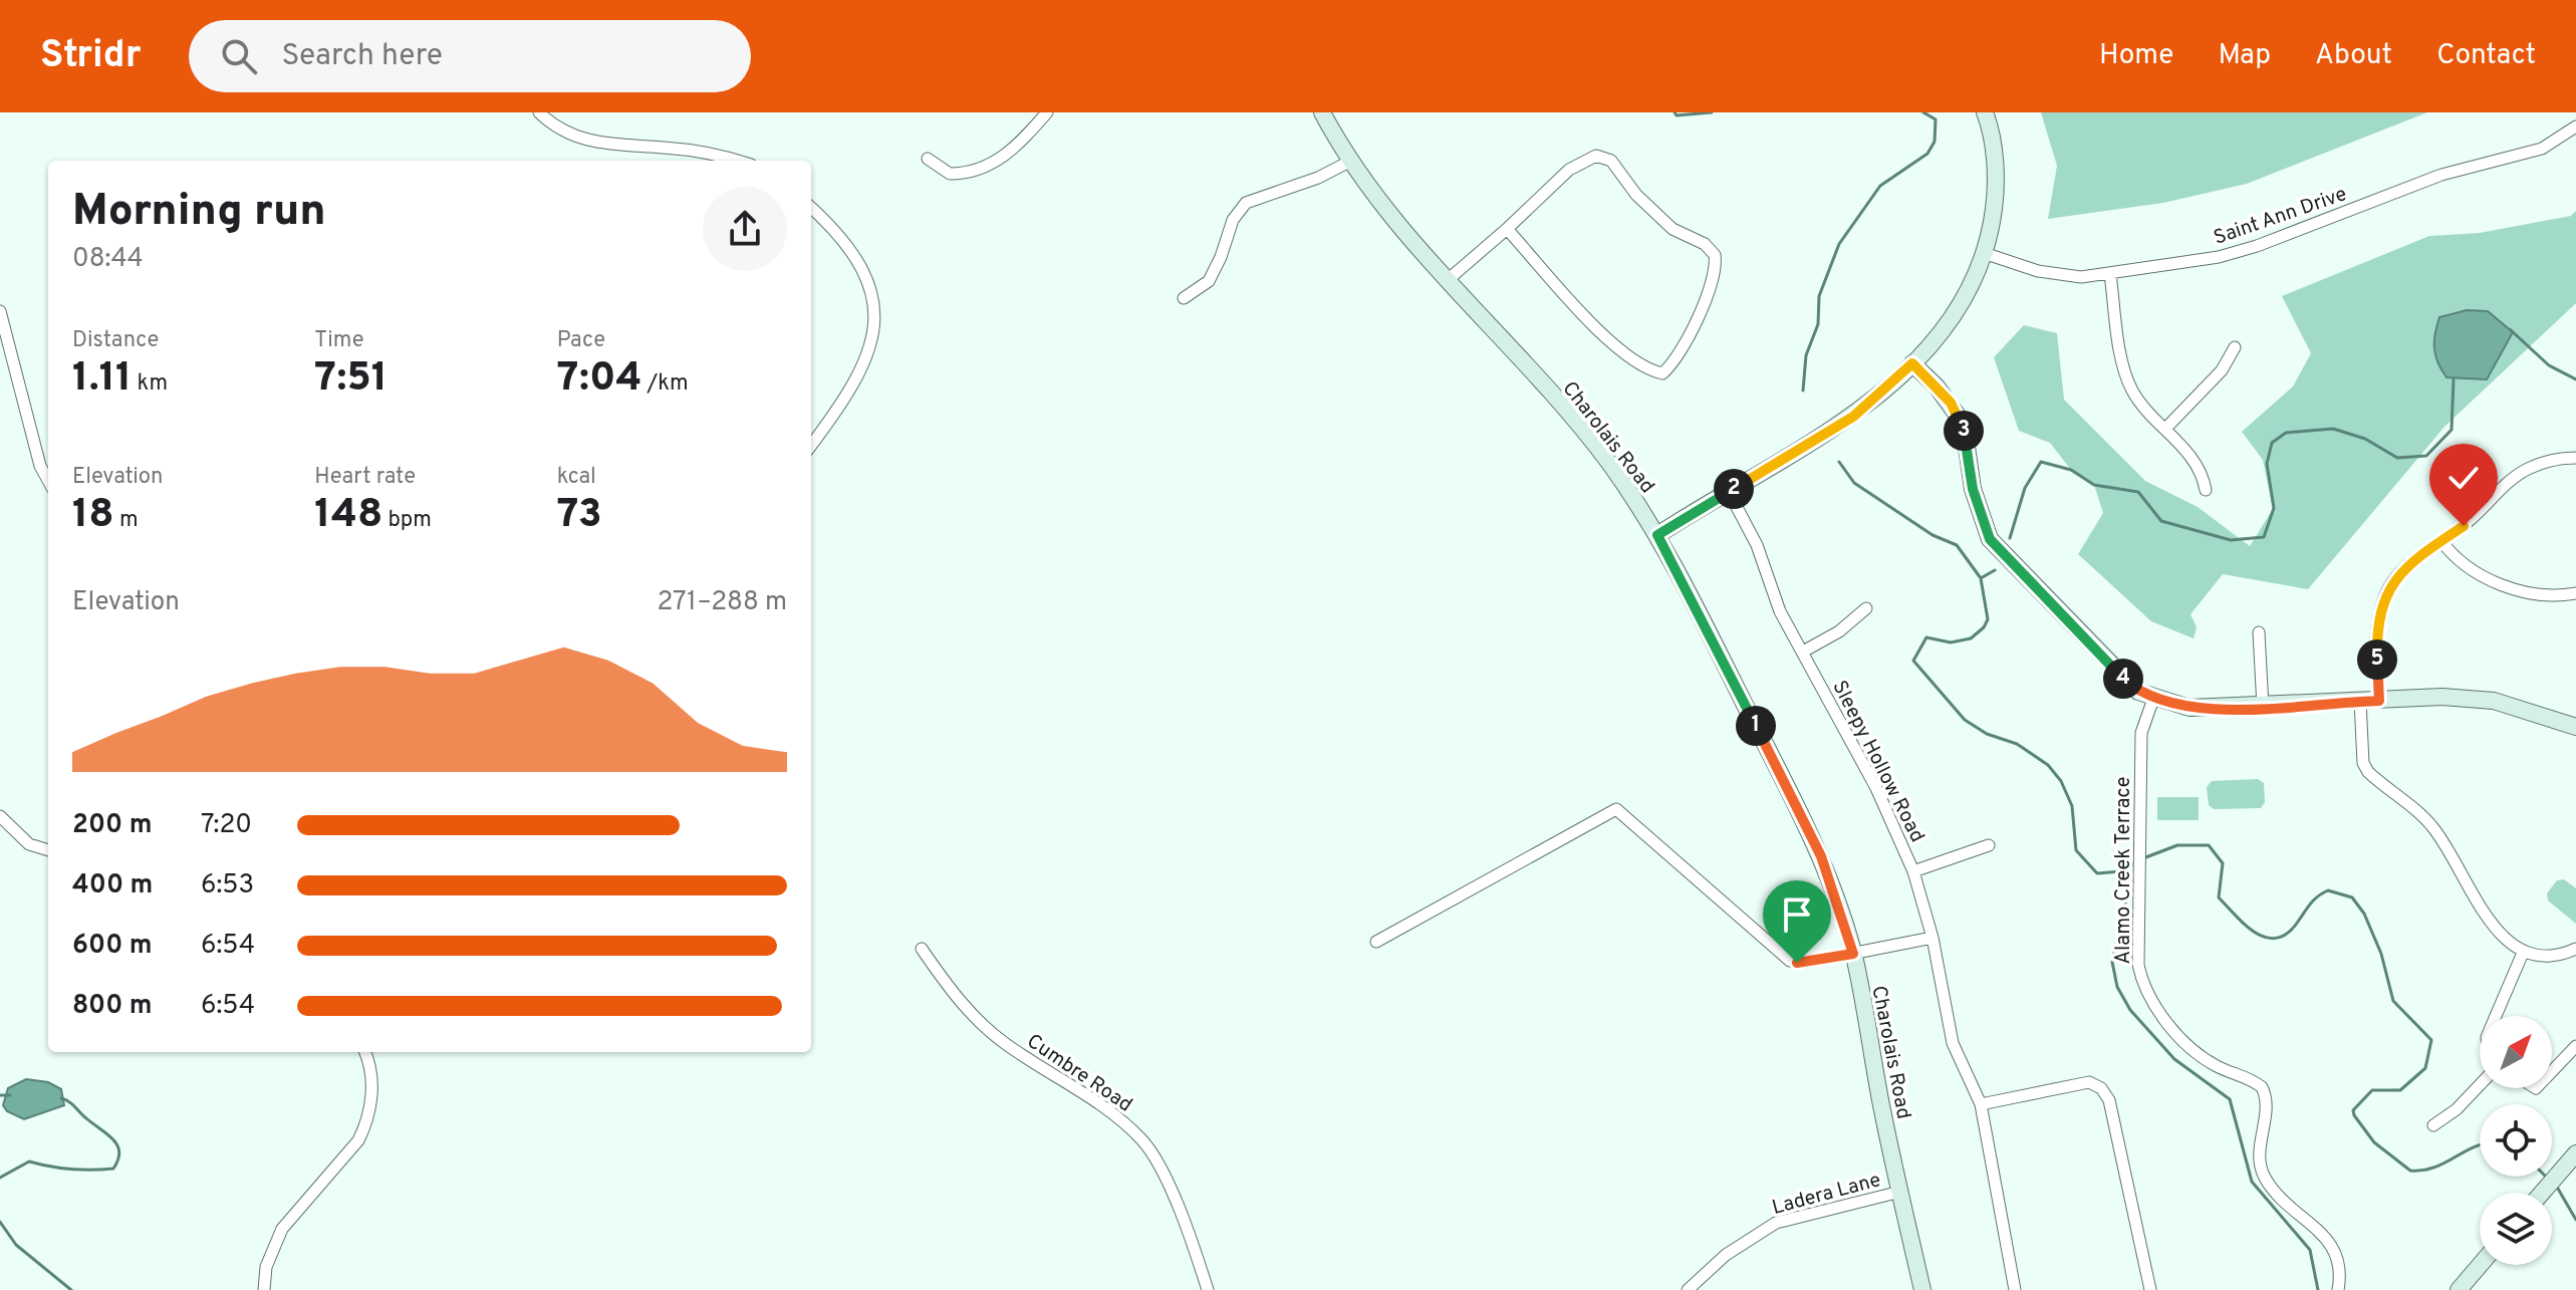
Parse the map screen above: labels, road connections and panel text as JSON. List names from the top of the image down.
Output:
{
  "streets": {
    "street": [
      "Saint Ann Drive",
      "Charolais Road",
      "Sleepy Hollow Road",
      "Alamo Creek Terrace",
      "Cumbre Road",
      "Ladera Lane"
    ]
  },
  "crossings": [
    ["Charolais Road", "Ladera Lane"]
  ],
  "north": "top right",
  "page": {
    "header": "Stridr",
    "search": "Search here",
    "nav": [
      "Home",
      "Map",
      "About",
      "Contact"
    ],
    "heading": ["Morning run", "08:44"],
    "stats": [
      ["Distance", "1.11 km"],
      ["Time", "7:51"],
      ["Pace", "7:04 /km"],
      ["Elevation", "18 m"],
      ["Heart rate", "148 bpm"],
      ["kcal", "73"]
    ],
    "pins": [
      "3",
      "2",
      "5",
      "4",
      "1"
    ],
    "chart": ["Elevation", "271–288 m"],
    "list": [
      {
        "name": "200 m",
        "note": "7:20"
      },
      {
        "name": "400 m",
        "note": "6:53"
      },
      {
        "name": "600 m",
        "note": "6:54"
      },
      {
        "name": "800 m",
        "note": "6:54"
      }
    ]
  }
}
